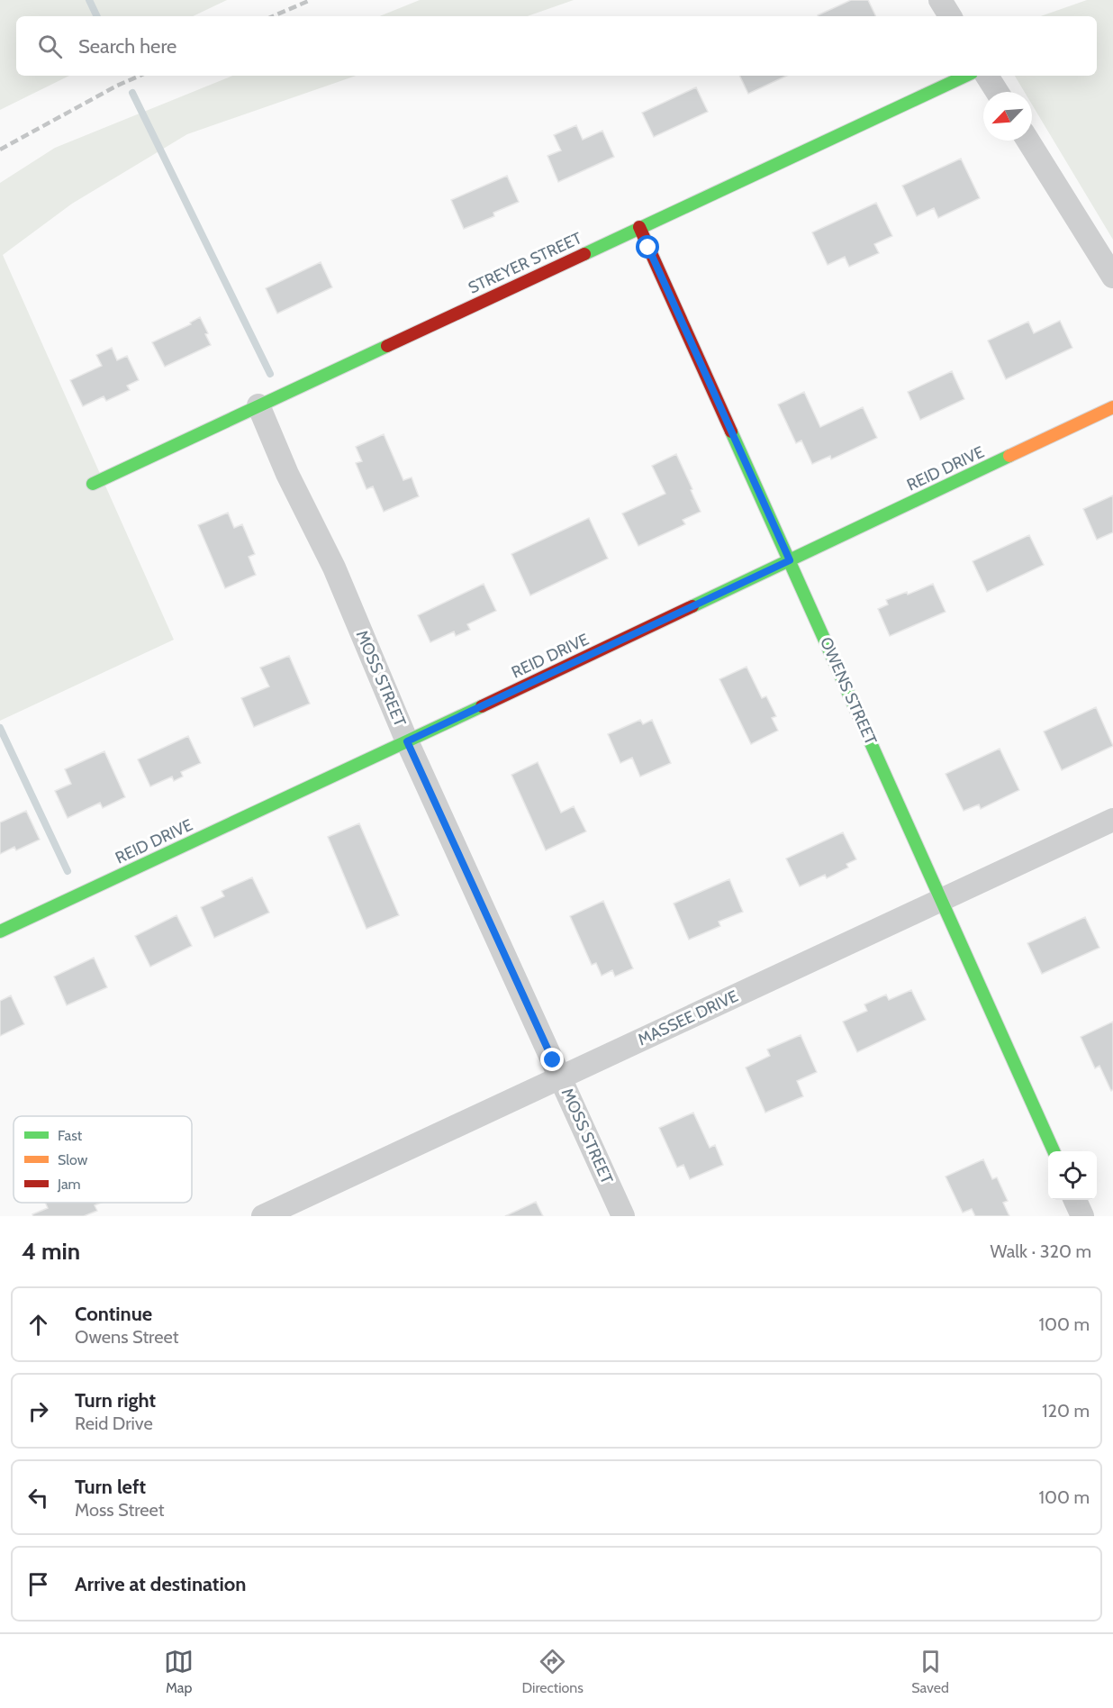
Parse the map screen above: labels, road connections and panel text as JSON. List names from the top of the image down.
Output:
{
  "streets": {
    "street": [
      "STREYER STREET",
      "REID DRIVE",
      "MOSS STREET",
      "OWENS STREET",
      "MASSEE DRIVE"
    ]
  },
  "crossings": [
    ["STREYER STREET", "MOSS STREET"],
    ["STREYER STREET", "OWENS STREET"],
    ["REID DRIVE", "MOSS STREET"],
    ["REID DRIVE", "OWENS STREET"],
    ["MOSS STREET", "MASSEE DRIVE"],
    ["OWENS STREET", "MASSEE DRIVE"]
  ],
  "legend": ["Fast", "Slow", "Jam"],
  "north": "bottom left",
  "page": {
    "search": "Search here",
    "heading": ["4 min", "Walk · 320 m"],
    "list": [
      ["Continue", "Owens Street", "100 m"],
      ["Turn right", "Reid Drive", "120 m"],
      ["Turn left", "Moss Street", "100 m"],
      "Arrive at destination"
    ],
    "nav": ["Map", "Directions", "Saved"]
  }
}
